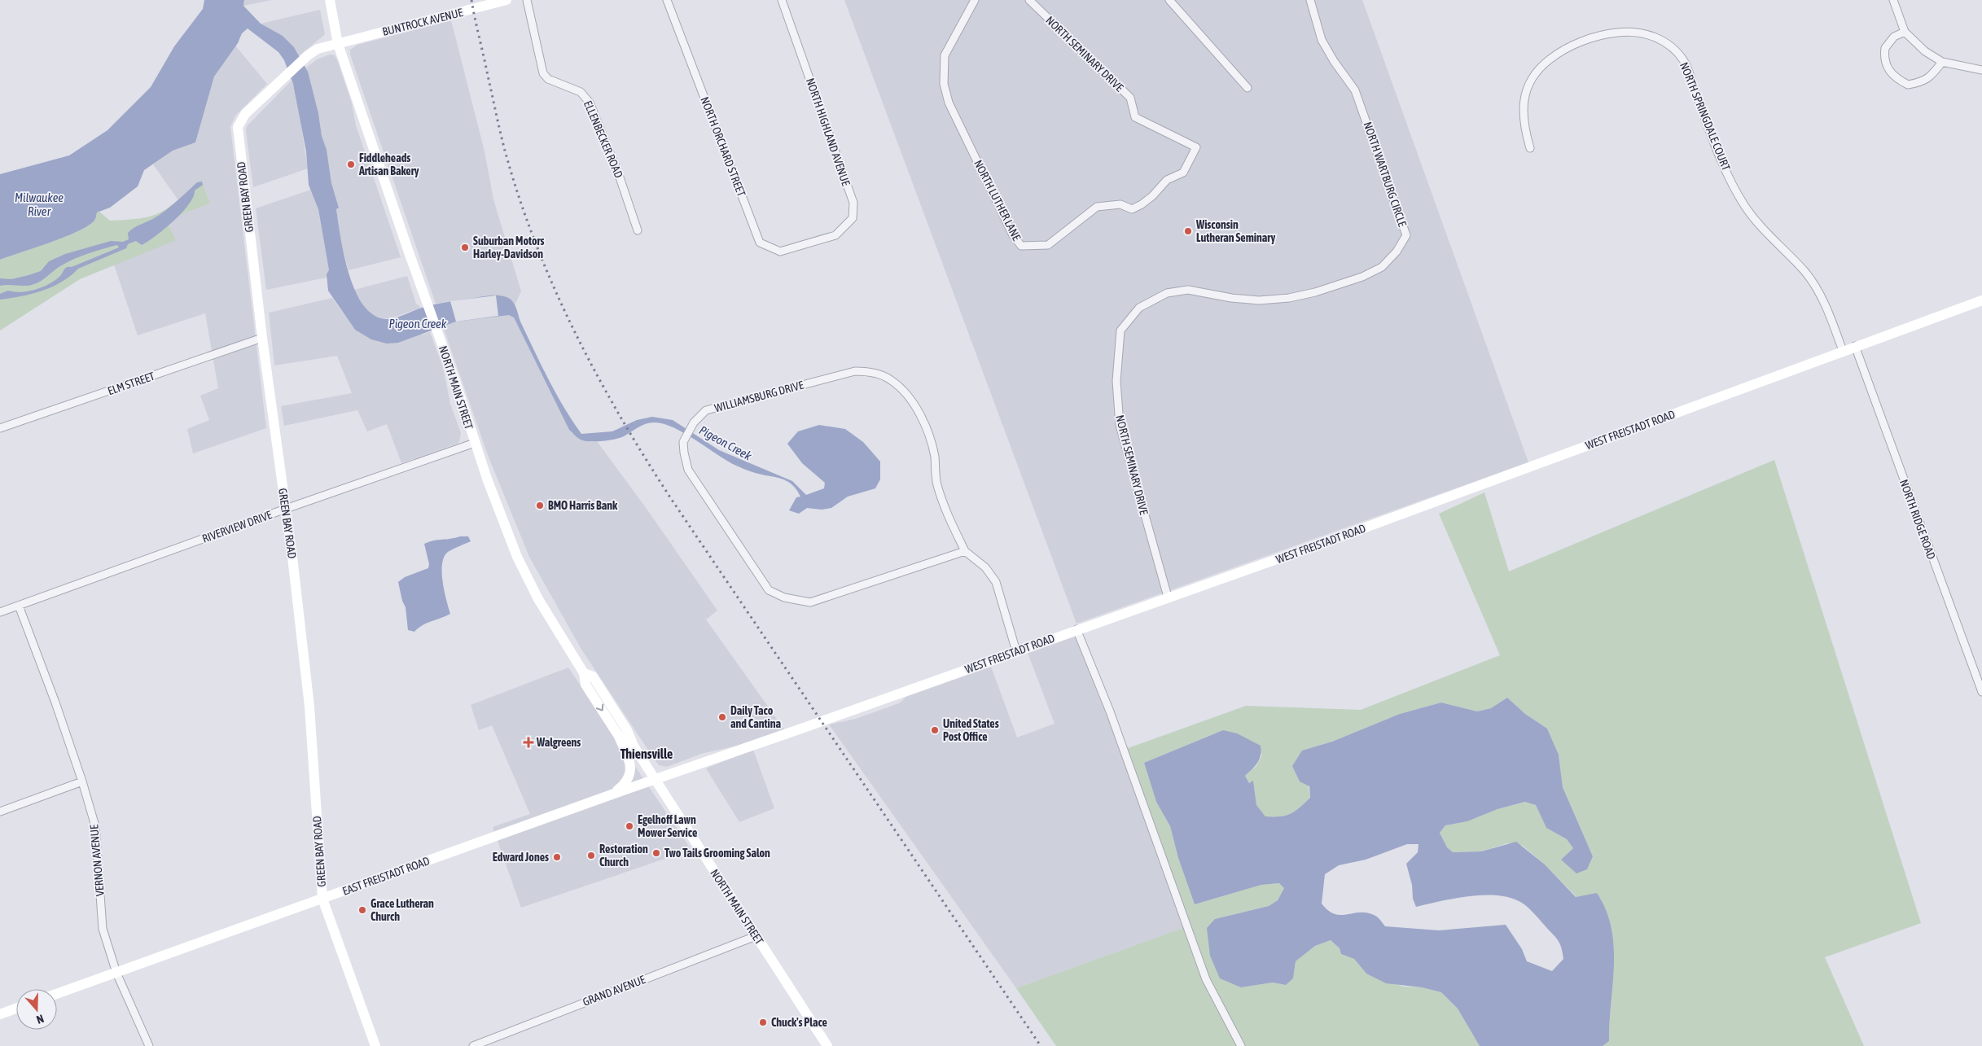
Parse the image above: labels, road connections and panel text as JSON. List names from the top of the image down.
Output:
{
  "streets": {
    "street": [
      "BUNTROCK AVENUE",
      "NORTH SEMINARY DRIVE",
      "NORTH SPRINGDALE COURT",
      "NORTH HIGHLAND AVENUE",
      "ELLENBECKER ROAD",
      "NORTH ORCHARD STREET",
      "NORTH WARTBURG CIRCLE",
      "GREEN BAY ROAD",
      "NORTH LUTHER LANE",
      "ELM STREET",
      "NORTH MAIN STREET",
      "WILLIAMSBURG DRIVE",
      "WEST FREISTADT ROAD",
      "NORTH RIDGE ROAD",
      "RIVERVIEW DRIVE",
      "VERNON AVENUE",
      "EAST FREISTADT ROAD",
      "GRAND AVENUE"
    ]
  },
  "crossings": [
    ["BUNTROCK AVENUE", "GREEN BAY ROAD"],
    ["BUNTROCK AVENUE", "NORTH MAIN STREET"],
    ["NORTH SEMINARY DRIVE", "NORTH WARTBURG CIRCLE"],
    ["NORTH SEMINARY DRIVE", "NORTH LUTHER LANE"],
    ["NORTH SEMINARY DRIVE", "WEST FREISTADT ROAD"],
    ["NORTH SPRINGDALE COURT", "WEST FREISTADT ROAD"],
    ["NORTH HIGHLAND AVENUE", "NORTH ORCHARD STREET"],
    ["GREEN BAY ROAD", "ELM STREET"],
    ["GREEN BAY ROAD", "NORTH MAIN STREET"],
    ["GREEN BAY ROAD", "RIVERVIEW DRIVE"],
    ["GREEN BAY ROAD", "EAST FREISTADT ROAD"],
    ["NORTH MAIN STREET", "WEST FREISTADT ROAD"],
    ["NORTH MAIN STREET", "RIVERVIEW DRIVE"],
    ["NORTH MAIN STREET", "EAST FREISTADT ROAD"],
    ["NORTH MAIN STREET", "GRAND AVENUE"],
    ["WILLIAMSBURG DRIVE", "WEST FREISTADT ROAD"],
    ["WEST FREISTADT ROAD", "NORTH RIDGE ROAD"],
    ["WEST FREISTADT ROAD", "EAST FREISTADT ROAD"],
    ["RIVERVIEW DRIVE", "VERNON AVENUE"],
    ["VERNON AVENUE", "EAST FREISTADT ROAD"]
  ],
  "districts": ["Thiensville"],
  "water": ["Milwaukee River", "Pigeon Creek"],
  "places": {
    "other": [
      "Fiddleheads Artisan Bakery",
      "Wisconsin Lutheran Seminary",
      "Suburban Motors Harley-Davidson",
      "BMO Harris Bank",
      "Daily Taco and Cantina",
      "United States Post Office",
      "Egelhoff Lawn Mower Service",
      "Two Tails Grooming Salon",
      "Restoration Church",
      "Edward Jones",
      "Grace Lutheran Church",
      "Chuck's Place"
    ],
    "health": ["Walgreens"]
  },
  "north": "bottom"
}
